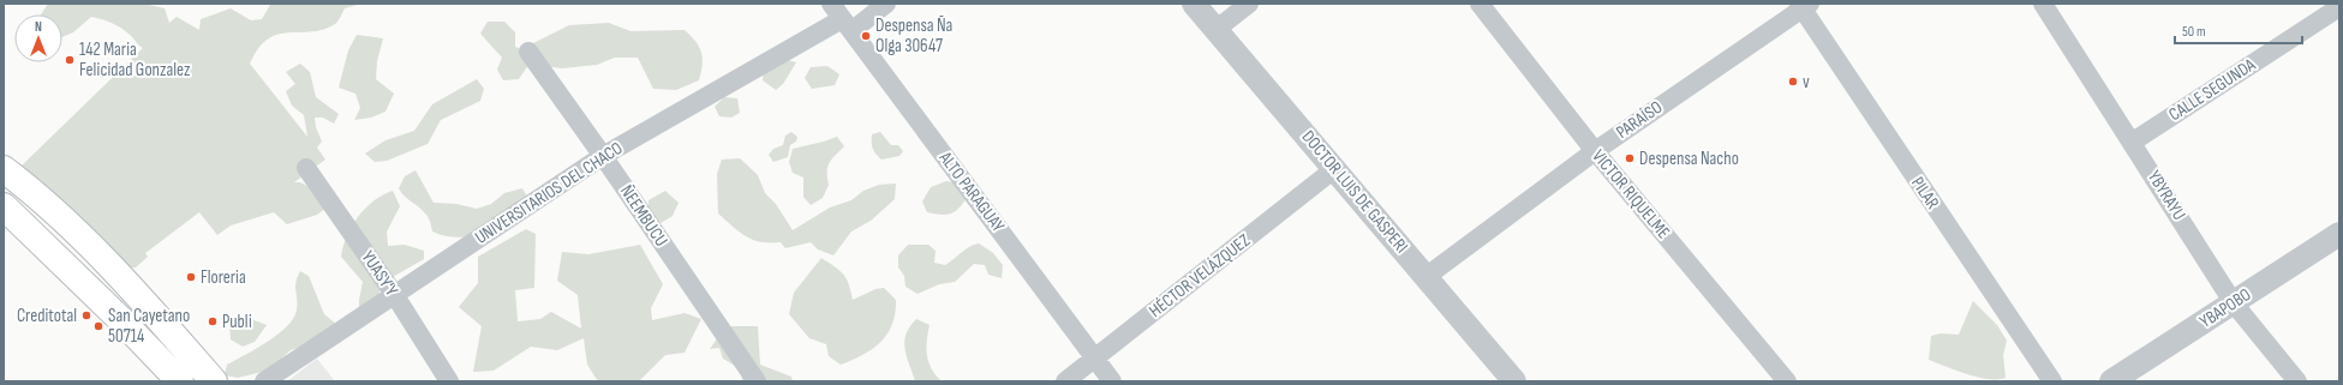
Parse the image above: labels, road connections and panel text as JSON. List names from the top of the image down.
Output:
{
  "streets": {
    "street": [
      "CALLE SEGUNDA",
      "PARAÍSO",
      "ALTO PARAGUAY",
      "DOCTOR LUIS DE GASPERI",
      "UNIVERSITARIOS DEL CHACO",
      "PILAR",
      "VICTOR RIQUELME",
      "YBYRAYU",
      "ÑEEMBUCU",
      "YUASY'Y",
      "HÉCTOR VELÁZQUEZ",
      "YBAPOBO"
    ]
  },
  "crossings": [
    ["CALLE SEGUNDA", "YBYRAYU"],
    ["PARAÍSO", "DOCTOR LUIS DE GASPERI"],
    ["PARAÍSO", "PILAR"],
    ["PARAÍSO", "VICTOR RIQUELME"],
    ["ALTO PARAGUAY", "UNIVERSITARIOS DEL CHACO"],
    ["ALTO PARAGUAY", "HÉCTOR VELÁZQUEZ"],
    ["DOCTOR LUIS DE GASPERI", "HÉCTOR VELÁZQUEZ"],
    ["UNIVERSITARIOS DEL CHACO", "ÑEEMBUCU"],
    ["UNIVERSITARIOS DEL CHACO", "YUASY'Y"],
    ["YBYRAYU", "YBAPOBO"]
  ],
  "places": [
    "Despensa Ña Olga 30647",
    "142 Maria Felicidad Gonzalez",
    "v",
    "Despensa Nacho",
    "Floreria",
    "Creditotal",
    "Publi",
    "San Cayetano 50714"
  ],
  "scale_bar": "50 m",
  "north": "top"
}
